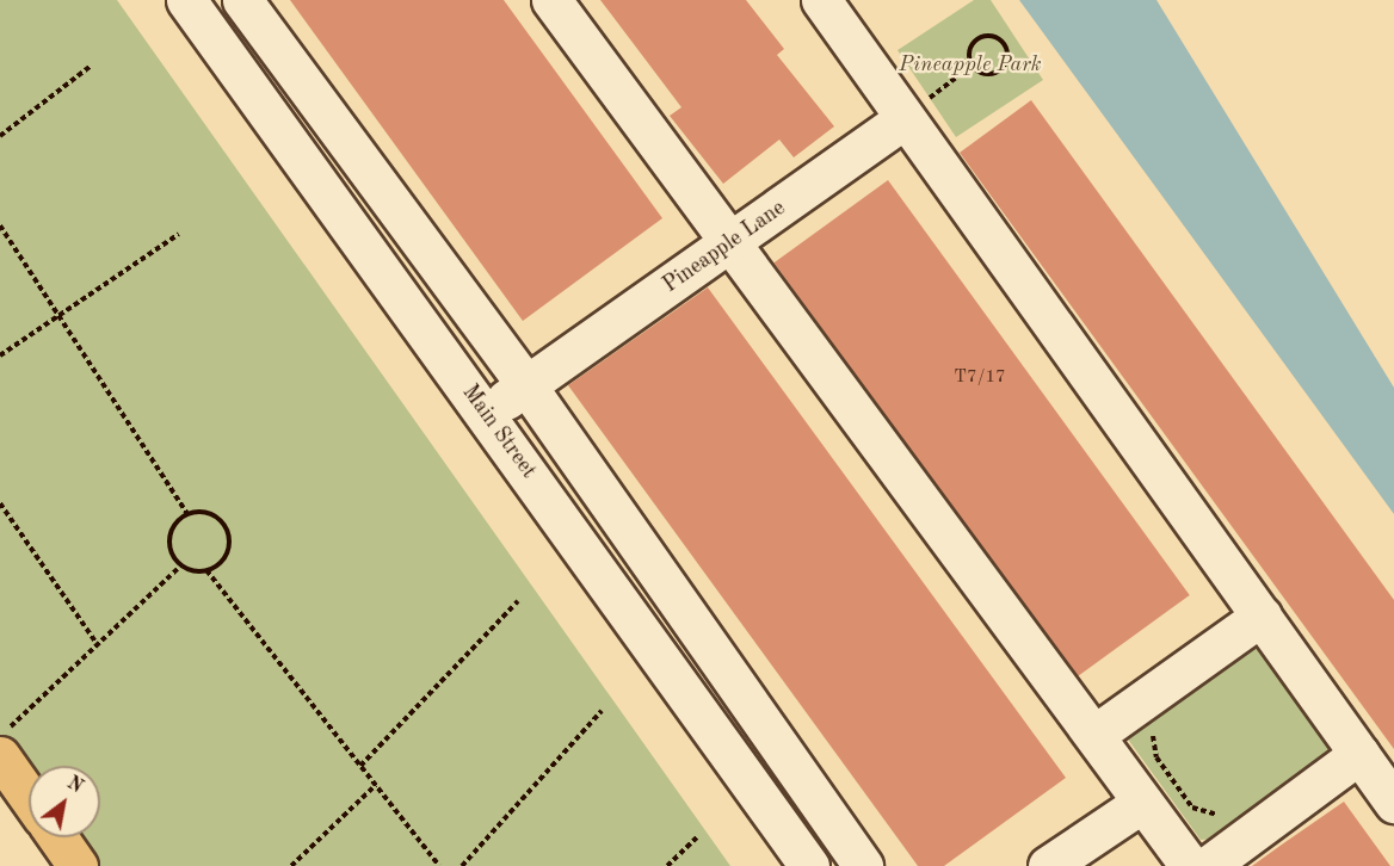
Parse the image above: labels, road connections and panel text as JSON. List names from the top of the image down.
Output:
{
  "streets": {
    "street": ["Pineapple Lane", "Main Street"]
  },
  "crossings": [
    ["Pineapple Lane", "Main Street"]
  ],
  "parks": ["Pineapple Park"],
  "house_numbers": ["T7/17"],
  "north": "top right"
}
